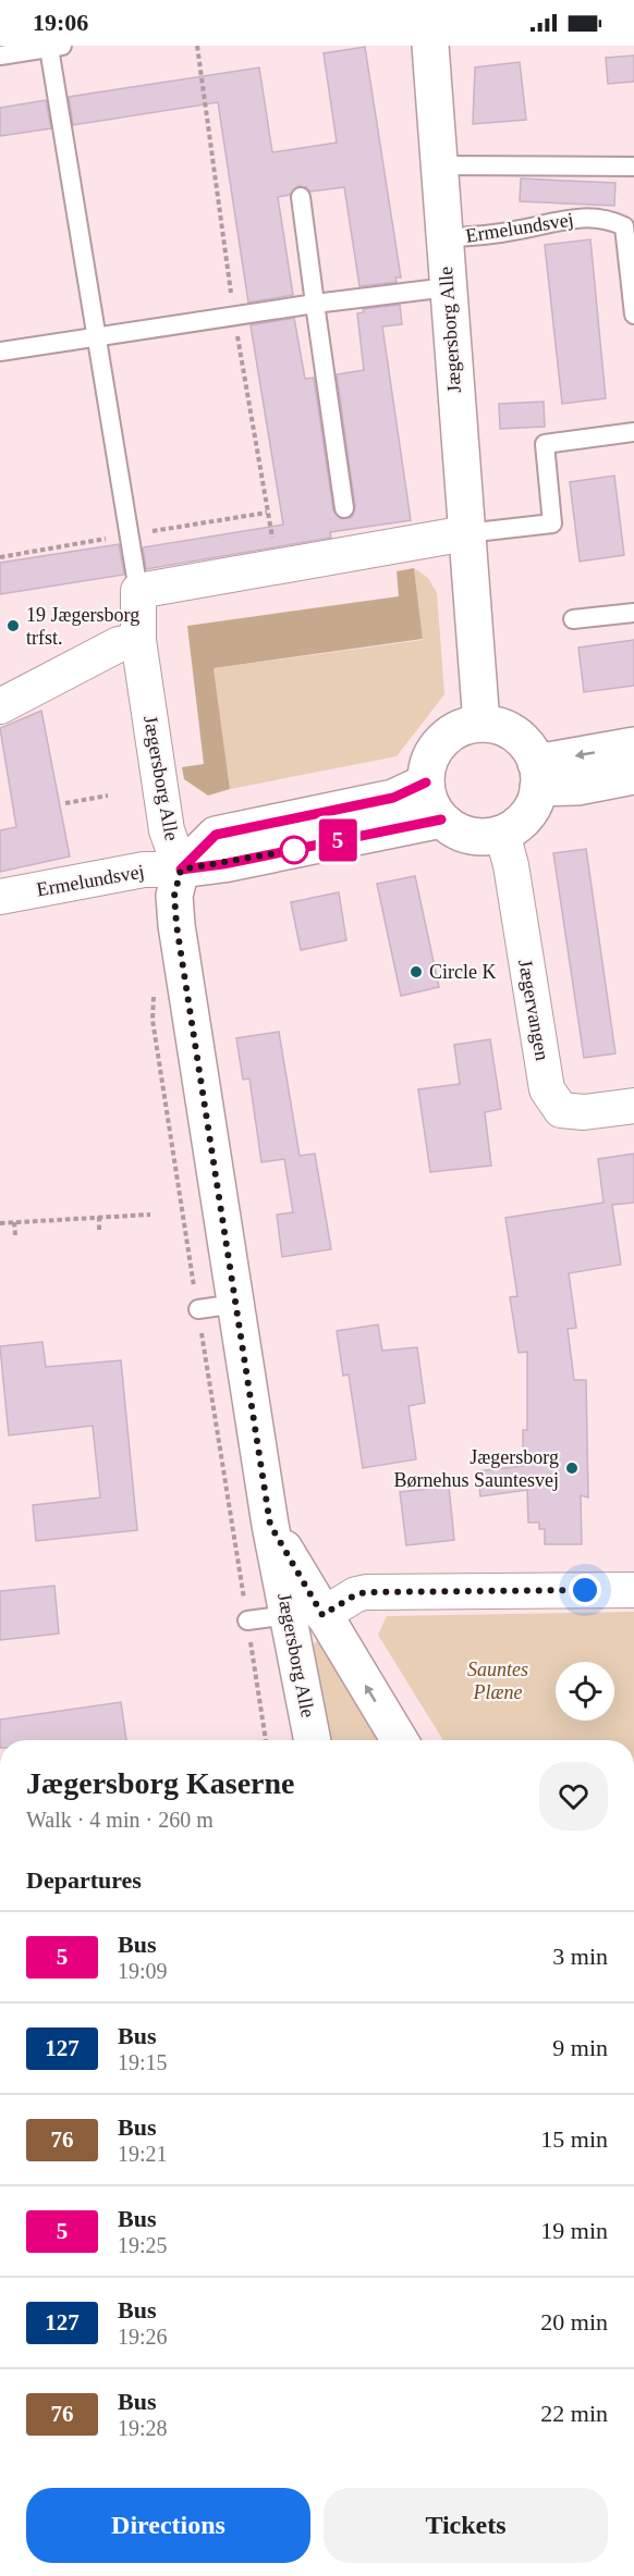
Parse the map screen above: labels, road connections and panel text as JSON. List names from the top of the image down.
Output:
{
  "streets": {
    "street": ["Ermelundsvej", "Jægersborg Alle", "Jægervangen"]
  },
  "crossings": [
    ["Ermelundsvej", "Jægersborg Alle"],
    ["Ermelundsvej", "Jægervangen"],
    ["Jægersborg Alle", "Jægervangen"]
  ],
  "parks": ["Sauntes Plæne"],
  "places": ["19 Jægersborg trfst.", "Circle K", "Jægersborg Børnehus Sauntesvej"],
  "lines": ["bus line 5"],
  "page": {
    "status": "19:06",
    "on_map": "5",
    "heading": [
      ["Jægersborg Kaserne", "Walk · 4 min · 260 m"],
      "Departures"
    ],
    "list": [
      {
        "mark": "5",
        "name": "Bus",
        "note": "19:09",
        "value": "3 min"
      },
      {
        "mark": "127",
        "name": "Bus",
        "note": "19:15",
        "value": "9 min"
      },
      {
        "mark": "76",
        "name": "Bus",
        "note": "19:21",
        "value": "15 min"
      },
      {
        "mark": "5",
        "name": "Bus",
        "note": "19:25",
        "value": "19 min"
      },
      {
        "mark": "127",
        "name": "Bus",
        "note": "19:26",
        "value": "20 min"
      },
      {
        "mark": "76",
        "name": "Bus",
        "note": "19:28",
        "value": "22 min"
      }
    ],
    "buttons": ["Directions", "Tickets"]
  }
}
